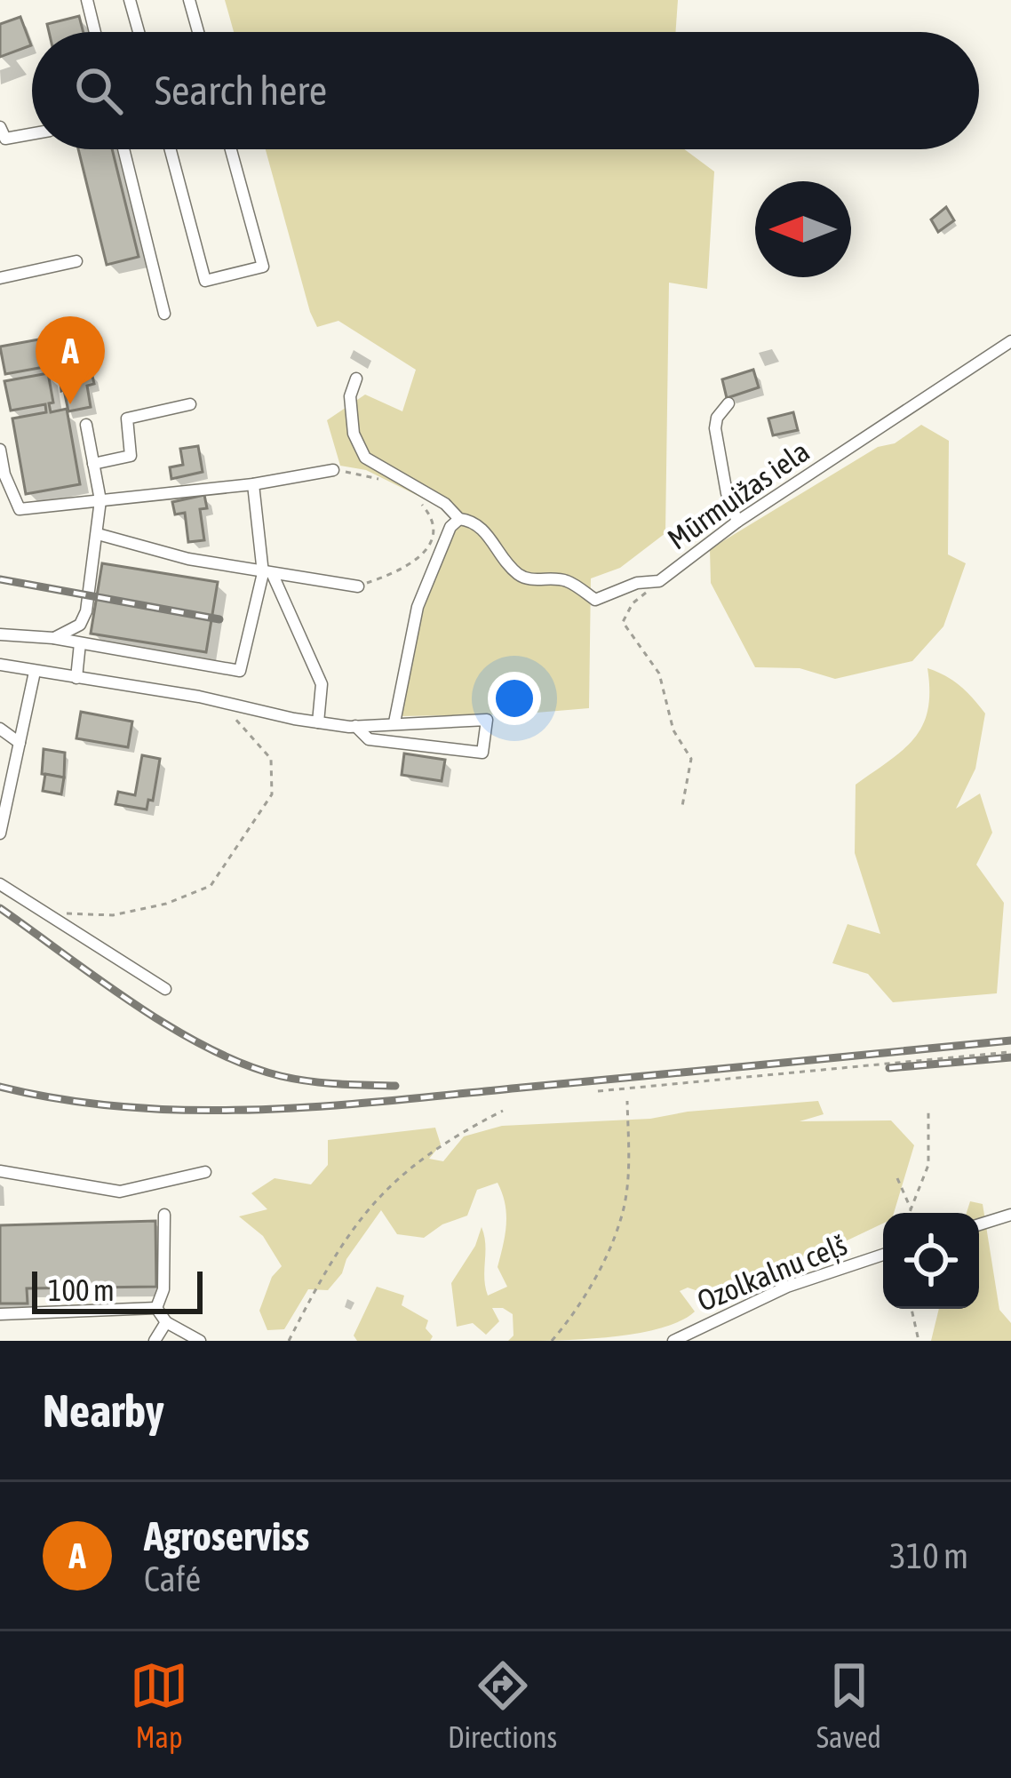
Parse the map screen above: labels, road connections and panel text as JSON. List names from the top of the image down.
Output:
{
  "streets": {
    "street": ["Mūrmuižas iela", "Ozolkalnu ceļš"]
  },
  "scale_bar": "100 m",
  "north": "left",
  "page": {
    "search": "Search here",
    "pins": "A",
    "scale": "100 m",
    "heading": "Nearby",
    "list": [
      {
        "mark": "A",
        "name": "Agroserviss",
        "note": "Café",
        "value": "310 m"
      }
    ],
    "nav": ["Map", "Directions", "Saved"]
  }
}
